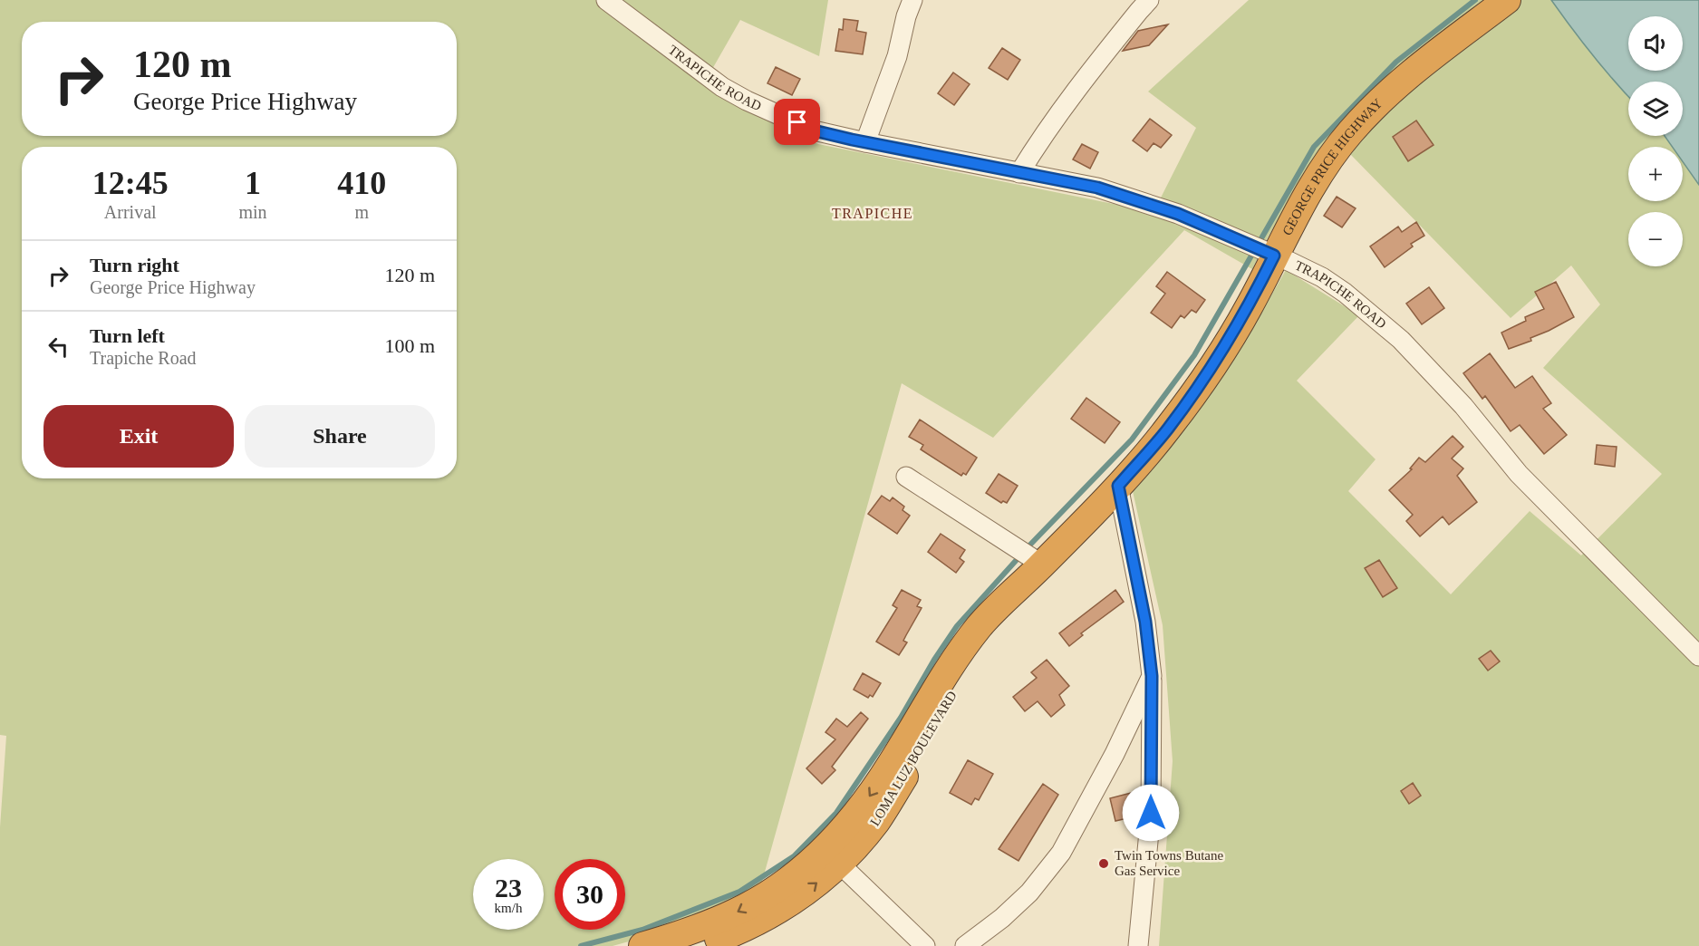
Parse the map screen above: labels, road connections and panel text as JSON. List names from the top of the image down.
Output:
{
  "streets": {
    "highway": ["GEORGE PRICE HIGHWAY", "LOMA LUZ BOULEVARD"],
    "street": ["TRAPICHE ROAD"]
  },
  "crossings": [
    ["TRAPICHE ROAD", "GEORGE PRICE HIGHWAY"],
    ["GEORGE PRICE HIGHWAY", "LOMA LUZ BOULEVARD"]
  ],
  "districts": ["TRAPICHE"],
  "places": ["Twin Towns Butane Gas Service"],
  "page": {
    "map_buttons": ["+", "−"],
    "turn": ["120 m", "George Price Highway"],
    "eta": [
      "12:45",
      "Arrival",
      "1",
      "min",
      "410",
      "m"
    ],
    "list": [
      {
        "name": "Turn right",
        "note": "George Price Highway",
        "value": "120 m"
      },
      {
        "name": "Turn left",
        "note": "Trapiche Road",
        "value": "100 m"
      }
    ],
    "buttons": ["Exit", "Share"],
    "speed": "23 km/h",
    "limit": "30"
  }
}
